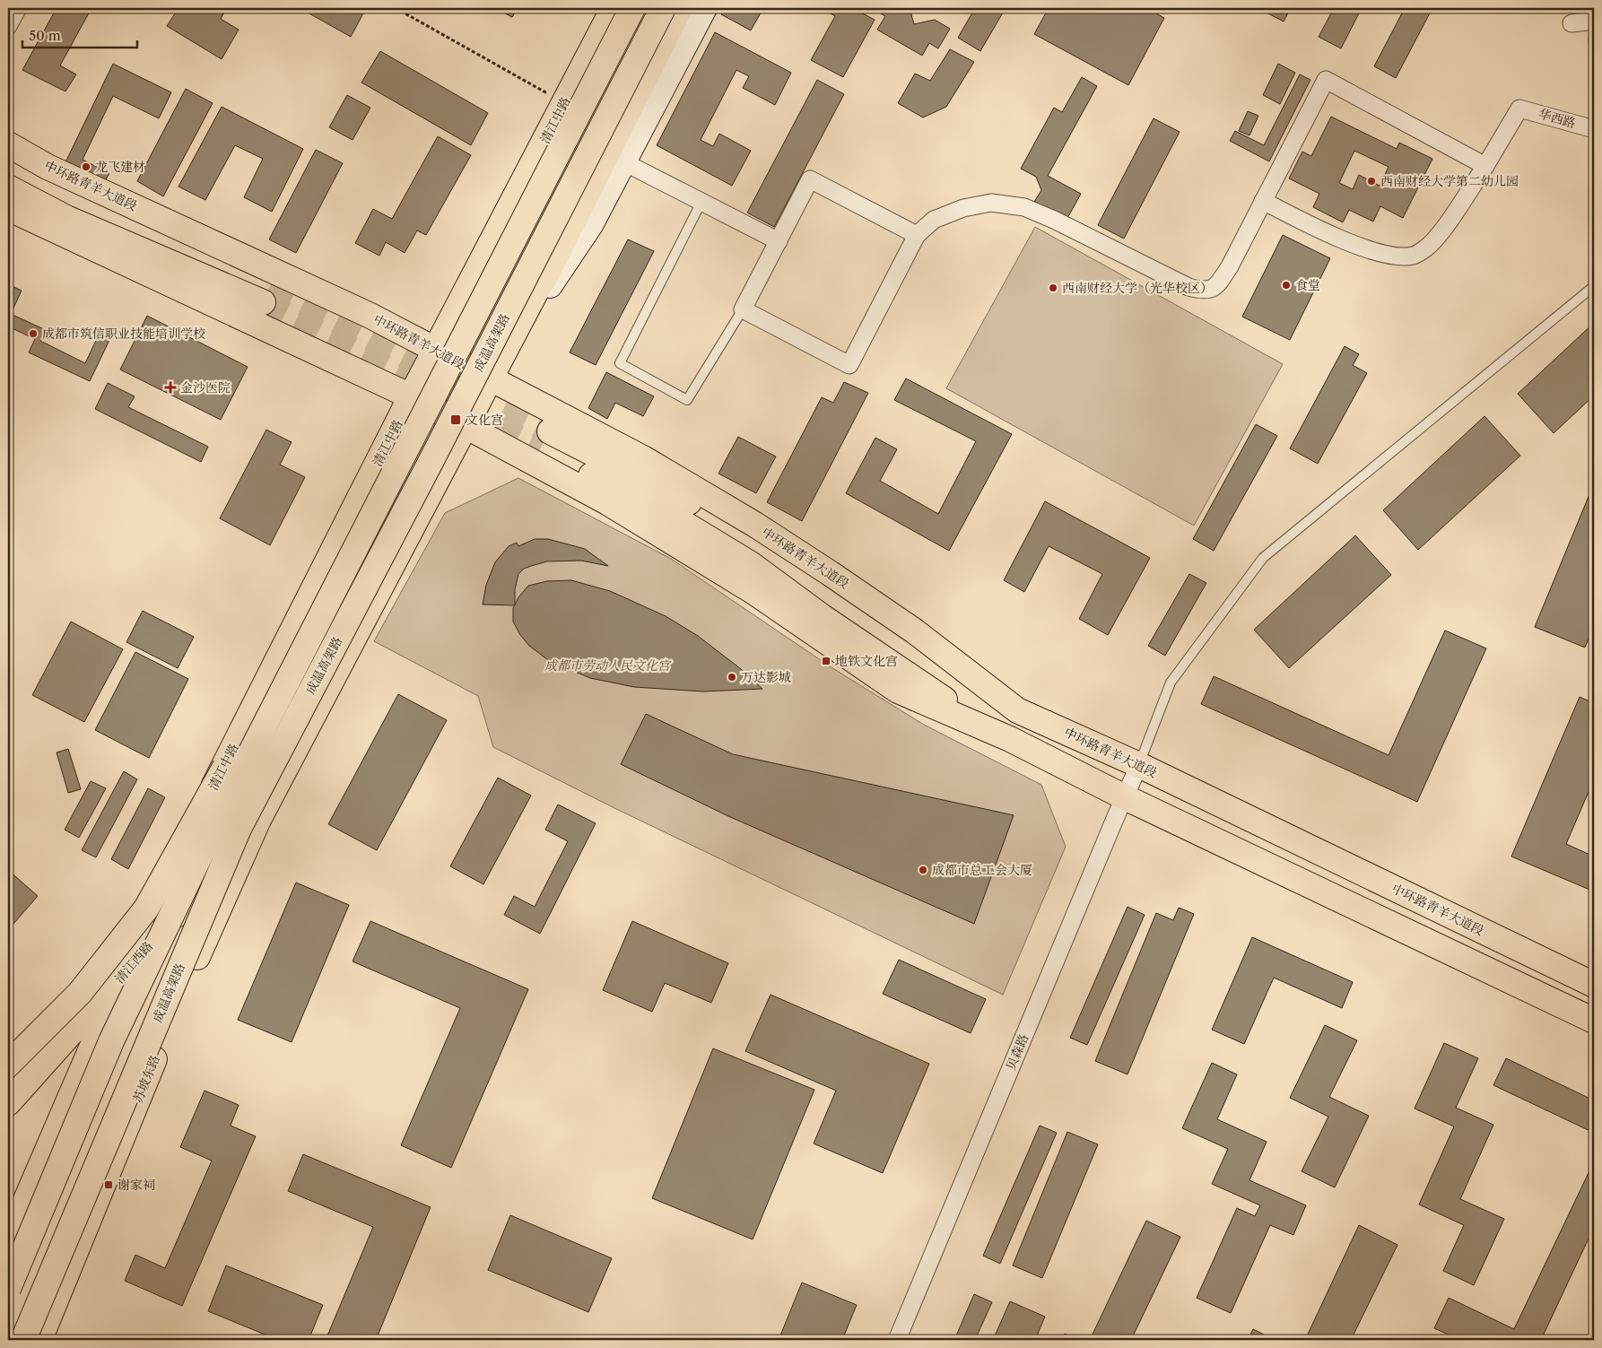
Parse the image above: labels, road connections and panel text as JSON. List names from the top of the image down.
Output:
{
  "streets": {
    "main road": [
      "清江中路",
      "中环路青羊大道段",
      "成温高架路",
      "清江西路",
      "苏坡东路"
    ],
    "street": ["华西路", "贝森路"]
  },
  "crossings": [
    ["清江中路", "中环路青羊大道段"],
    ["清江中路", "清江西路"],
    ["中环路青羊大道段", "贝森路"],
    ["清江西路", "苏坡东路"]
  ],
  "parks": ["成都市劳动人民文化宫"],
  "places": {
    "other": [
      "龙飞建材",
      "西南财经大学第二幼儿园",
      "食堂",
      "西南财经大学（光华校区）",
      "成都市筑信职业技能培训学校",
      "万达影城",
      "成都市总工会大厦"
    ],
    "health": ["金沙医院"],
    "transit": ["文化宫", "地铁文化宫", "谢家祠"]
  },
  "scale_bar": "50 m"
}
